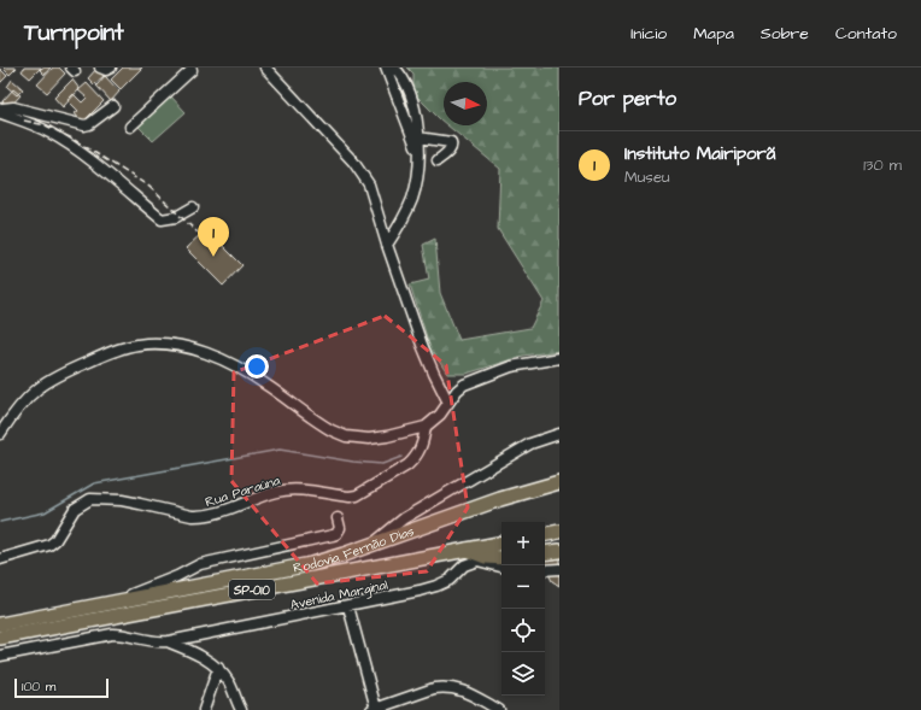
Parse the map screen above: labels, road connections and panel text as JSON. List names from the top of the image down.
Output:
{
  "streets": {
    "highway": ["Rodovia Fernão Dias", "SP-010"],
    "street": ["Rua Paraúna", "Avenida Marginal"]
  },
  "scale_bar": "100 m",
  "north": "right",
  "page": {
    "header": "Turnpoint",
    "nav": [
      "Início",
      "Mapa",
      "Sobre",
      "Contato"
    ],
    "heading": "Por perto",
    "list": [
      {
        "mark": "1",
        "name": "Instituto Mairiporã",
        "note": "Museu",
        "value": "130 m"
      }
    ],
    "pins": "1",
    "map_buttons": ["+", "−"],
    "scale": "100 m"
  }
}
